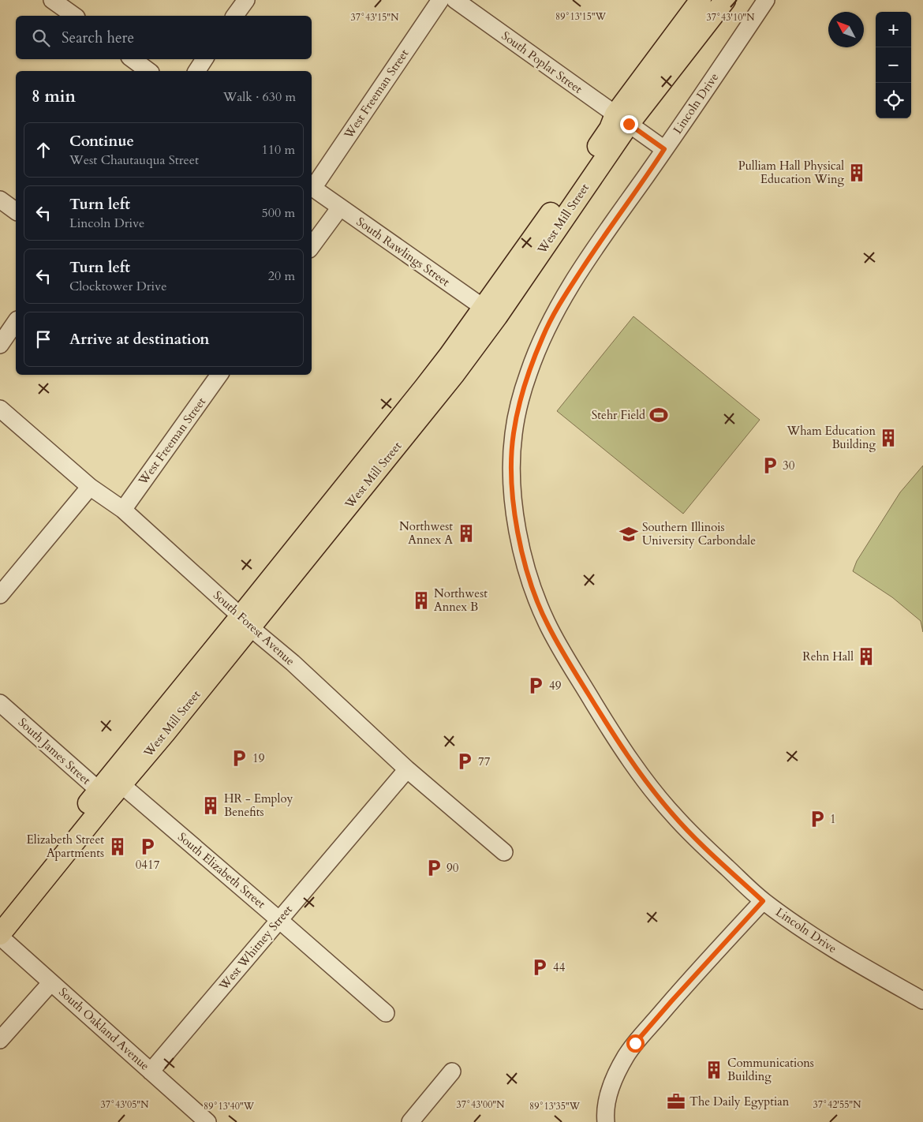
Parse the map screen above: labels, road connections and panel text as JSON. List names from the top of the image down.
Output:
{
  "streets": {
    "main road": ["West Mill Street"],
    "street": [
      "South Poplar Street",
      "West Freeman Street",
      "Lincoln Drive",
      "South Rawlings Street",
      "South Forest Avenue",
      "South James Street",
      "South Elizabeth Street",
      "West Whitney Street",
      "South Oakland Avenue"
    ]
  },
  "crossings": [
    ["South Poplar Street", "Lincoln Drive"],
    ["South Poplar Street", "West Mill Street"],
    ["West Freeman Street", "South Rawlings Street"],
    ["West Freeman Street", "South Forest Avenue"],
    ["West Mill Street", "South Rawlings Street"],
    ["West Mill Street", "South Forest Avenue"],
    ["West Mill Street", "South James Street"],
    ["West Mill Street", "South Elizabeth Street"],
    ["West Mill Street", "South Oakland Avenue"],
    ["South Forest Avenue", "West Whitney Street"],
    ["South James Street", "South Elizabeth Street"],
    ["South Elizabeth Street", "West Whitney Street"],
    ["West Whitney Street", "South Oakland Avenue"]
  ],
  "places": {
    "building": [
      "Pulliam Hall Physical Education Wing",
      "Wham Education Building",
      "Northwest Annex A",
      "Northwest Annex B",
      "Rehn Hall",
      "HR - Employ Benefits",
      "Elizabeth Street Apartments",
      "Communications Building"
    ],
    "sports": ["Stehr Field"],
    "parking": [
      "30",
      "49",
      "19",
      "77",
      "1",
      "0417",
      "90",
      "44"
    ],
    "school or university": ["Southern Illinois University Carbondale"],
    "office": ["The Daily Egyptian"]
  },
  "north": "top left",
  "page": {
    "map_buttons": ["+", "−"],
    "search": "Search here",
    "heading": ["8 min", "Walk · 630 m"],
    "list": [
      ["Continue", "West Chautauqua Street", "110 m"],
      ["Turn left", "Lincoln Drive", "500 m"],
      ["Turn left", "Clocktower Drive", "20 m"],
      "Arrive at destination"
    ]
  },
  "coordinates": [
    "89°13'15\"W",
    "37°43'15\"N",
    "37°43'10\"N",
    "37°43'05\"N",
    "37°43'00\"N",
    "37°42'55\"N",
    "89°13'40\"W",
    "89°13'35\"W"
  ]
}
